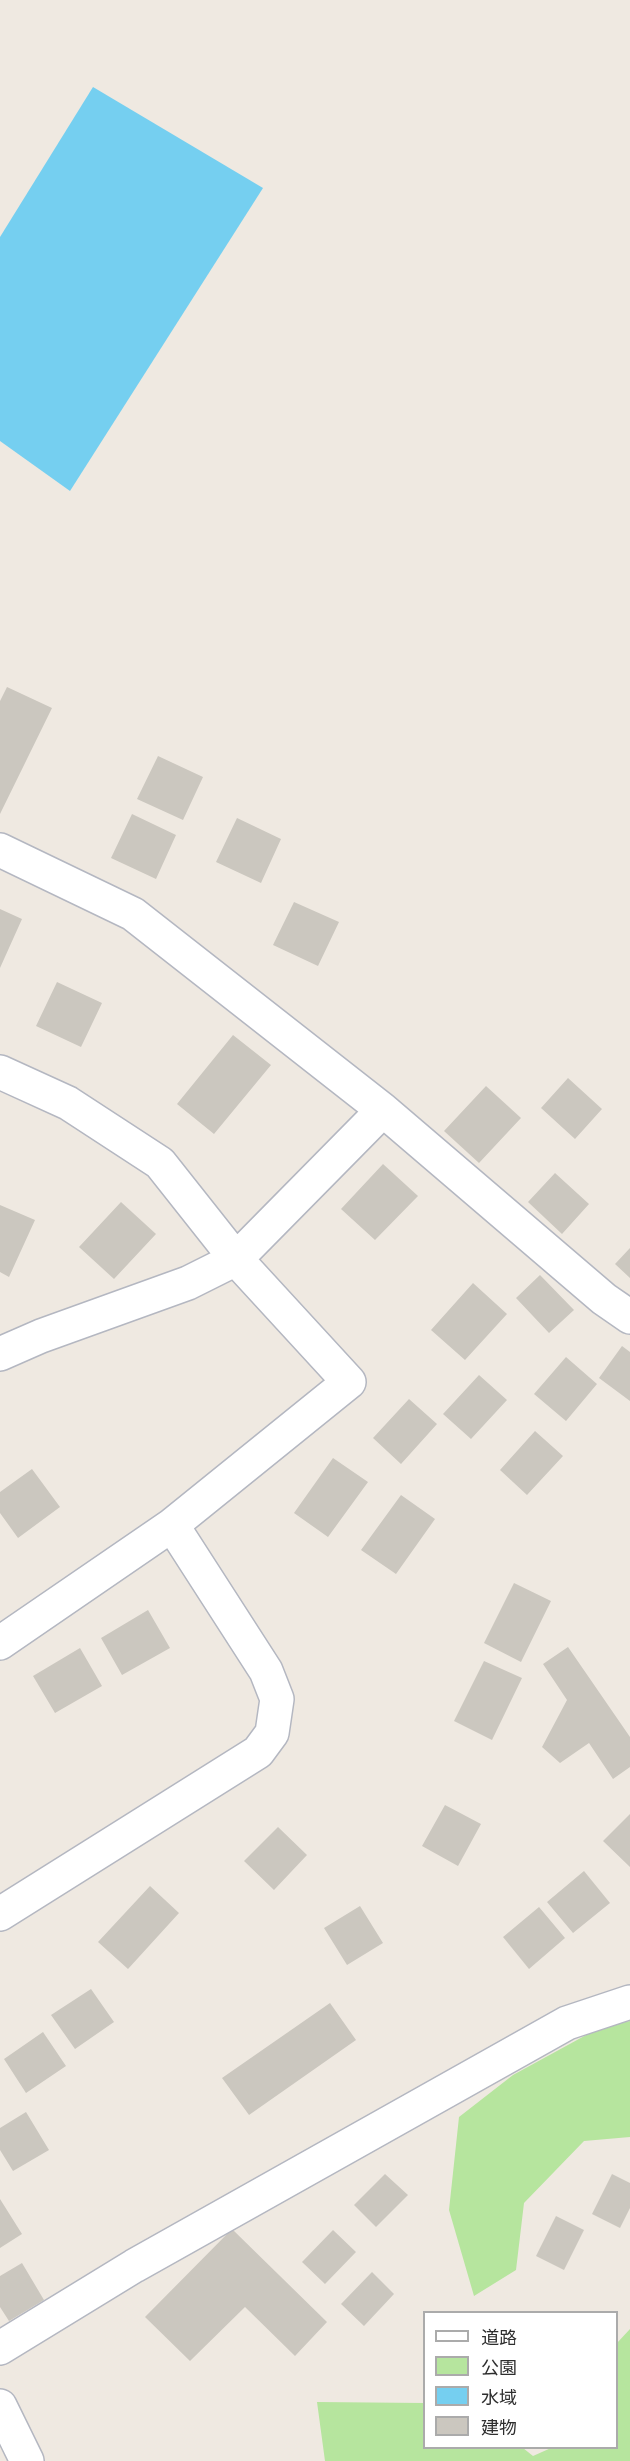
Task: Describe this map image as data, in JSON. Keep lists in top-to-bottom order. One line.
{"legend":["道路","公園","水域","建物"]}
